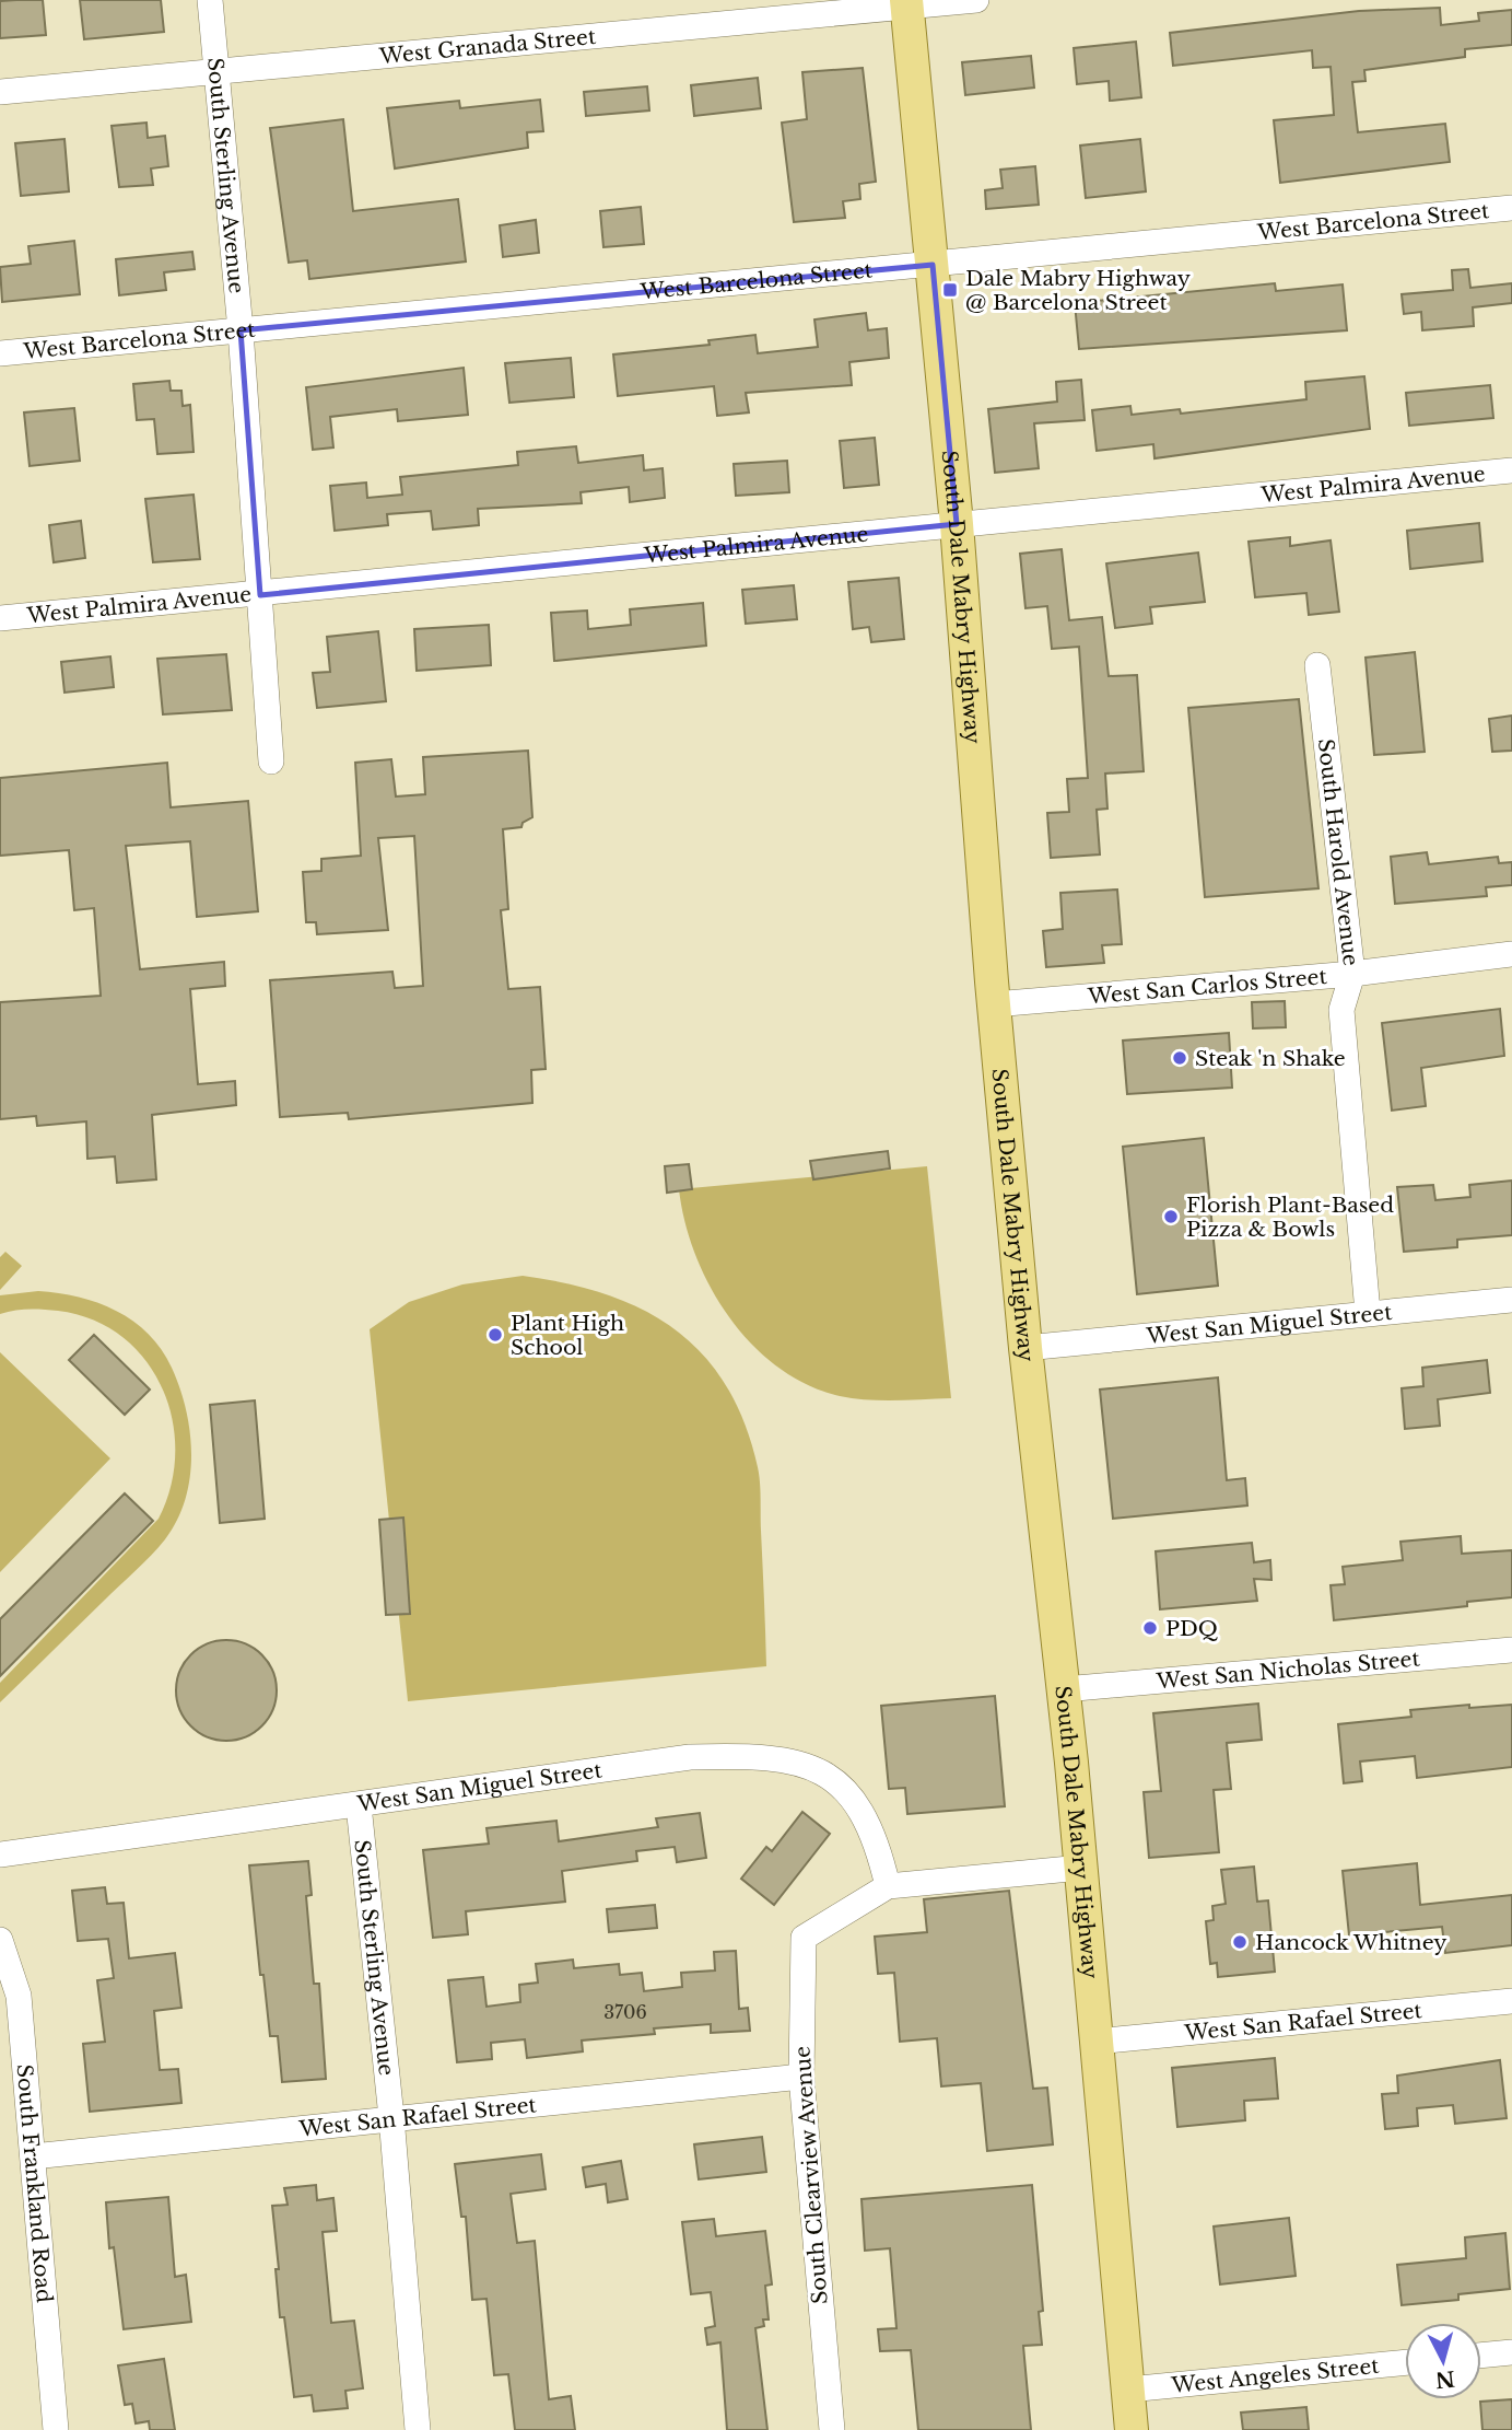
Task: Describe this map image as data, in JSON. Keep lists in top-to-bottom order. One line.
{"streets":{"main road":["South Dale Mabry Highway"],"street":["West Granada Street","South Sterling Avenue","West Barcelona Street","West Palmira Avenue","South Harold Avenue","West San Carlos Street","West San Miguel Street","West San Nicholas Street","West San Rafael Street","South Clearview Avenue","South Frankland Road","West Angeles Street"]},"crossings":[["West Granada Street","South Sterling Avenue"],["West Granada Street","South Dale Mabry Highway"],["South Sterling Avenue","West Barcelona Street"],["South Sterling Avenue","West Palmira Avenue"],["South Sterling Avenue","West San Miguel Street"],["South Sterling Avenue","West San Rafael Street"],["West Barcelona Street","South Dale Mabry Highway"],["West Palmira Avenue","South Dale Mabry Highway"],["South Dale Mabry Highway","West San Carlos Street"],["South Dale Mabry Highway","West San Miguel Street"],["South Dale Mabry Highway","West San Nicholas Street"],["South Dale Mabry Highway","West San Rafael Street"],["South Dale Mabry Highway","South Clearview Avenue"],["South Dale Mabry Highway","West Angeles Street"],["South Harold Avenue","West San Carlos Street"],["South Harold Avenue","West San Miguel Street"],["West San Miguel Street","South Clearview Avenue"],["West San Rafael Street","South Clearview Avenue"],["West San Rafael Street","South Frankland Road"]],"places":{"transit":["Dale Mabry Highway @ Barcelona Street"],"other":["Steak 'n Shake","Florish Plant-Based Pizza & Bowls","Plant High School","PDQ","Hancock Whitney"]},"house_numbers":["3706"],"north":"bottom"}
